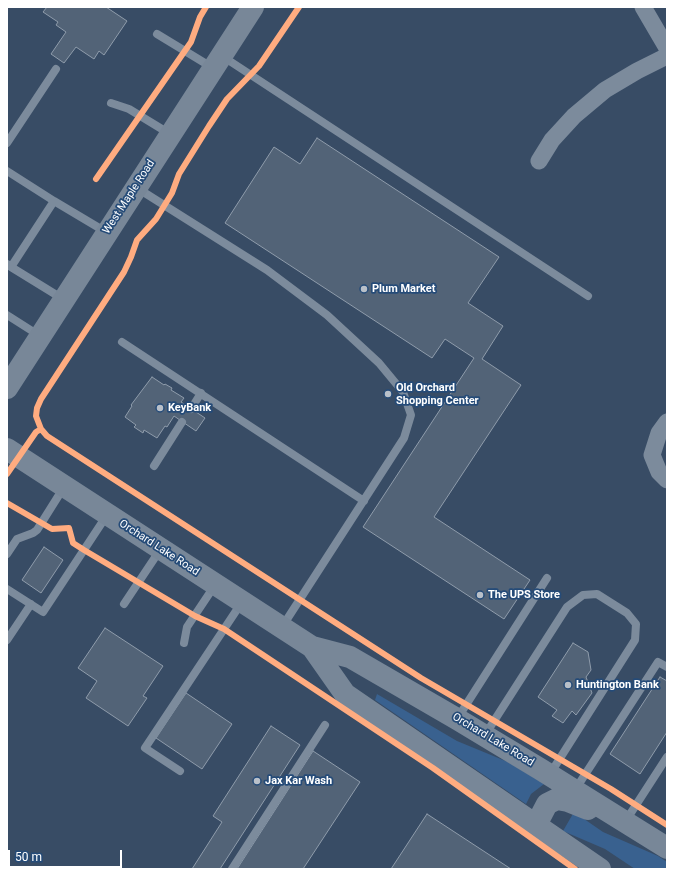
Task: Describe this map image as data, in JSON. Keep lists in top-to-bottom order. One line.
{"streets":{"main road":["West Maple Road","Orchard Lake Road"]},"places":["Plum Market","Old Orchard Shopping Center","KeyBank","The UPS Store","Huntington Bank","Jax Kar Wash"],"scale_bar":"50 m"}
